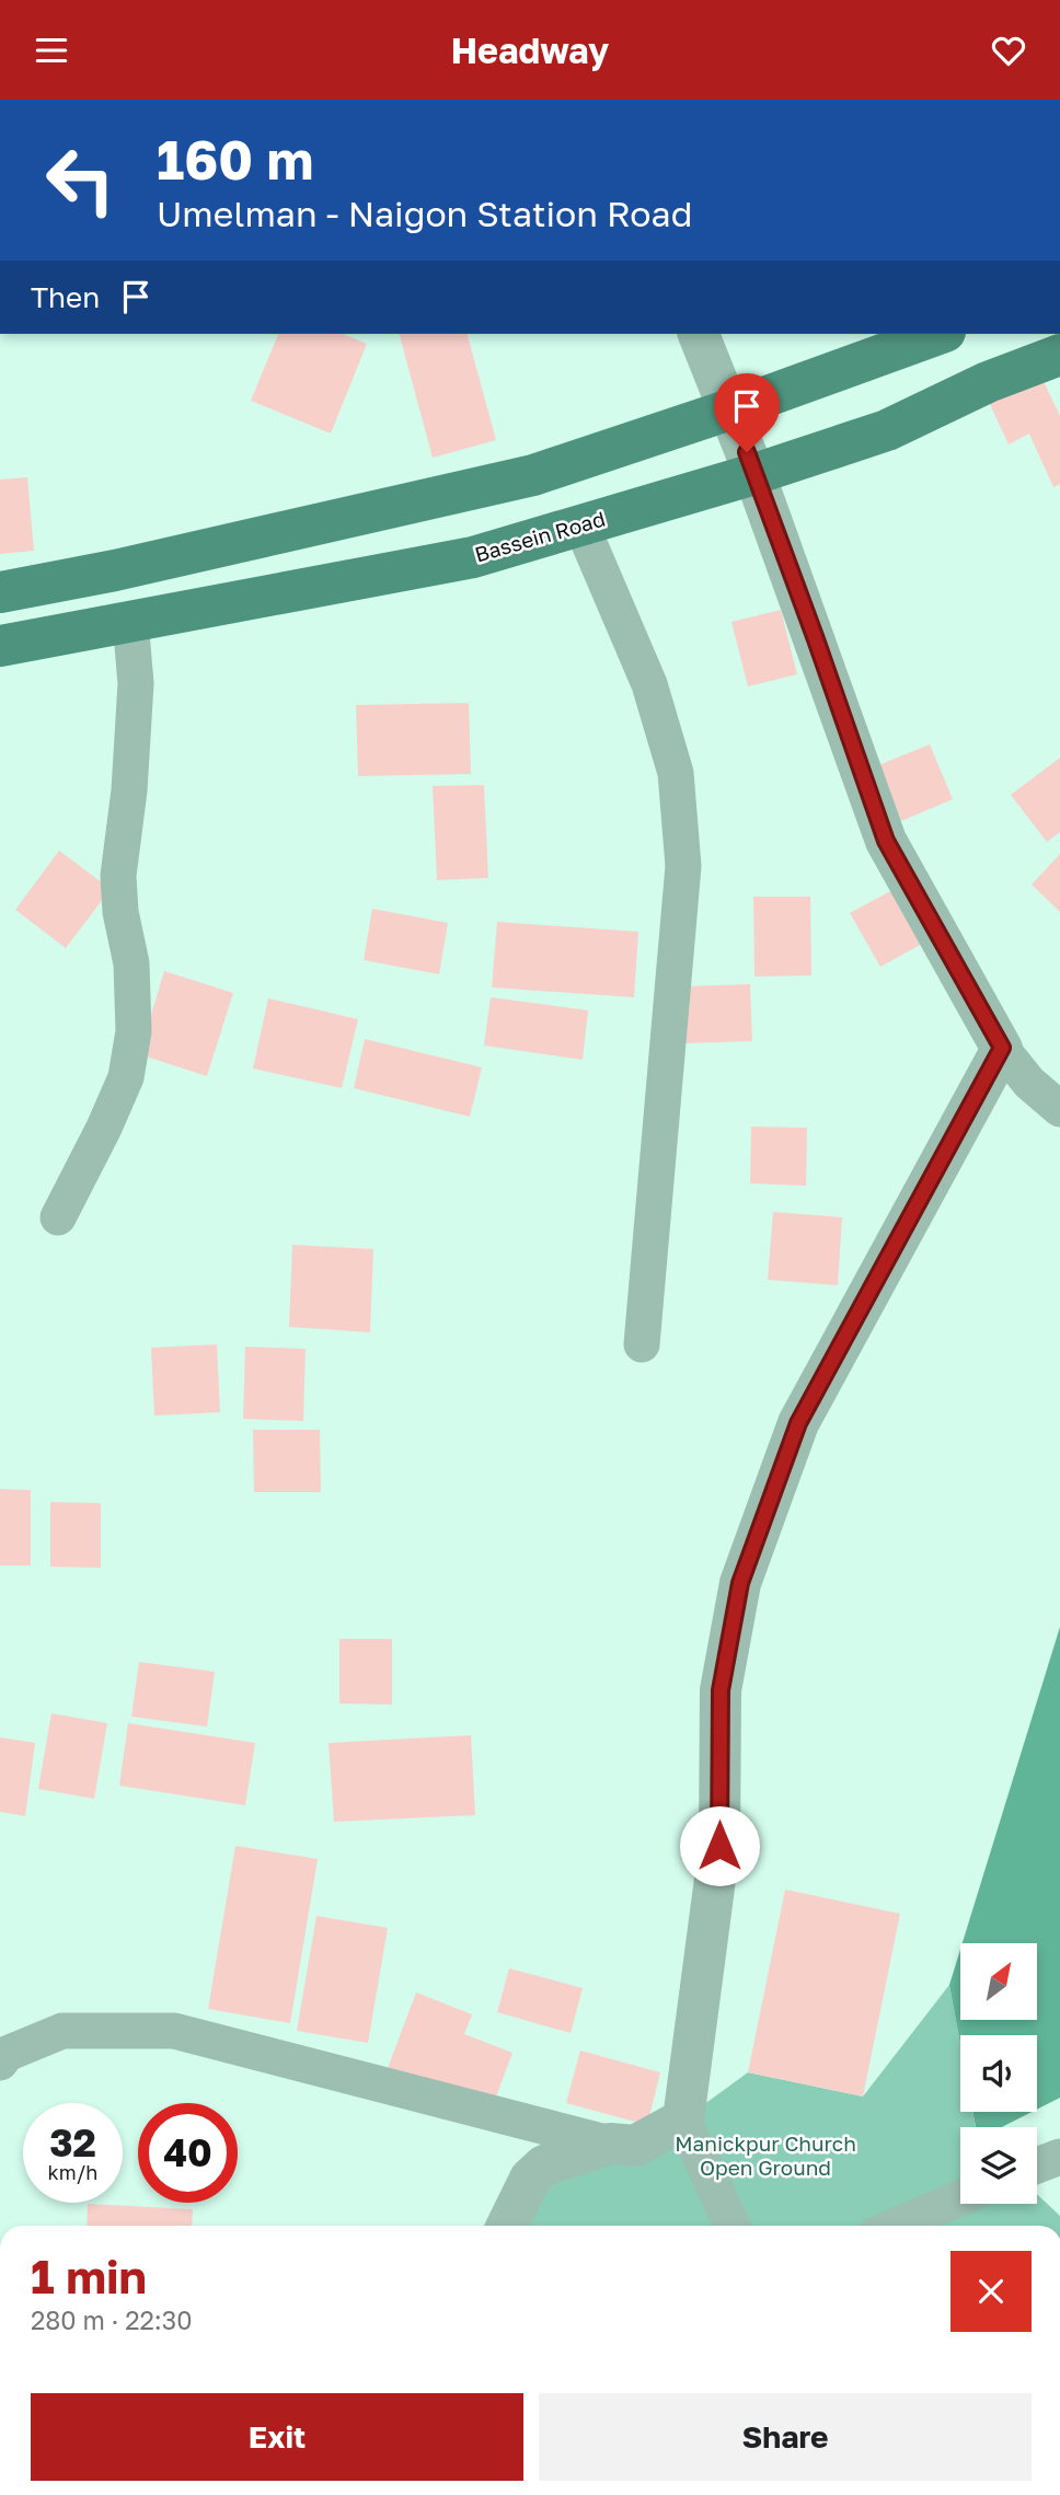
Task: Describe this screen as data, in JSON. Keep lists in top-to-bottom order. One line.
{"streets":{"main road":["Bassein Road"]},"parks":["Manickpur Church Open Ground"],"north":"top right","page":{"header":"Headway","turn":["160 m","Umelman - Naigon Station Road"],"then":"Then","speed":"32 km/h","limit":"40","heading":["1 min","280 m · 22:30"],"buttons":["Exit","Share"]}}
